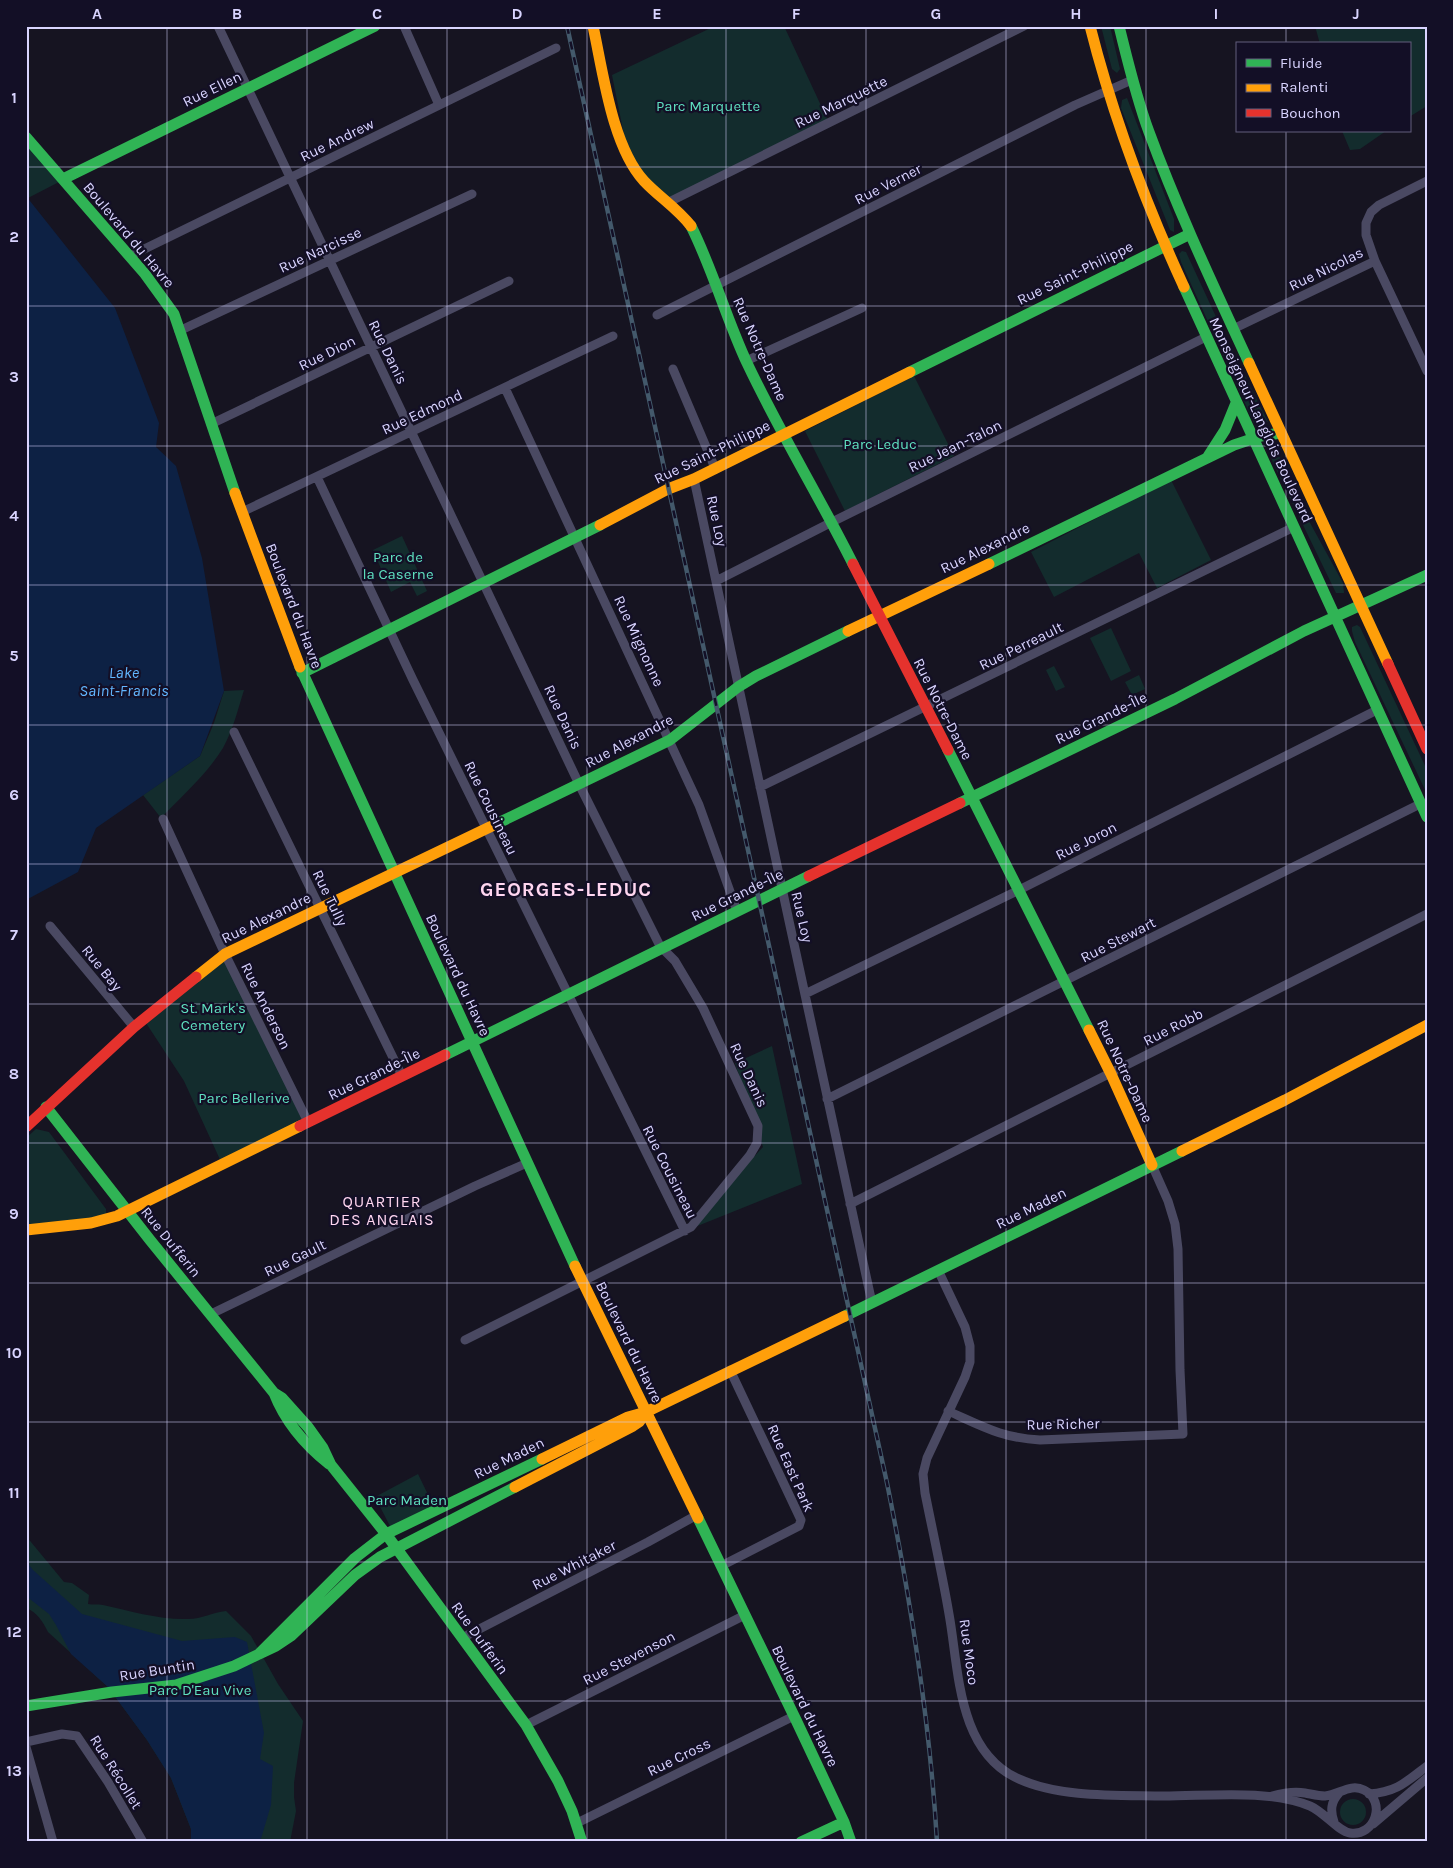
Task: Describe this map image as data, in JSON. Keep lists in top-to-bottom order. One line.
{"streets":{"main road":["Rue Ellen","Boulevard du Havre","Rue Saint-Philippe","Rue Notre-Dame","Monseigneur-Langlois Boulevard","Rue Alexandre","Rue Grande-Île","Rue Maden","Rue Dufferin","Rue Buntin"],"street":["Rue Marquette","Rue Andrew","Rue Verner","Rue Narcisse","Rue Nicolas","Rue Danis","Rue Dion","Rue Edmond","Rue Jean-Talon","Rue Loy","Rue Mignonne","Rue Perreault","Rue Cousineau","Rue Joron","Rue Tully","Rue Stewart","Rue Bay","Rue Anderson","Rue Robb","Rue Gault","Rue Richer","Rue East Park","Rue Whitaker","Rue Moco","Rue Stevenson","Rue Cross","Rue Récollet"]},"crossings":[["Rue Ellen","Boulevard du Havre"],["Rue Ellen","Rue Danis"],["Rue Marquette","Rue Notre-Dame"],["Rue Andrew","Boulevard du Havre"],["Rue Andrew","Rue Danis"],["Rue Verner","Rue Notre-Dame"],["Rue Verner","Monseigneur-Langlois Boulevard"],["Boulevard du Havre","Rue Narcisse"],["Boulevard du Havre","Rue Saint-Philippe"],["Boulevard du Havre","Rue Danis"],["Boulevard du Havre","Rue Dion"],["Boulevard du Havre","Rue Edmond"],["Boulevard du Havre","Rue Alexandre"],["Boulevard du Havre","Rue Grande-Île"],["Boulevard du Havre","Rue Maden"],["Boulevard du Havre","Rue Gault"],["Boulevard du Havre","Rue East Park"],["Boulevard du Havre","Rue Whitaker"],["Boulevard du Havre","Rue Stevenson"],["Boulevard du Havre","Rue Cross"],["Rue Narcisse","Rue Danis"],["Rue Nicolas","Monseigneur-Langlois Boulevard"],["Rue Saint-Philippe","Rue Notre-Dame"],["Rue Saint-Philippe","Rue Danis"],["Rue Saint-Philippe","Monseigneur-Langlois Boulevard"],["Rue Saint-Philippe","Rue Loy"],["Rue Saint-Philippe","Rue Mignonne"],["Rue Saint-Philippe","Rue Cousineau"],["Rue Notre-Dame","Rue Jean-Talon"],["Rue Notre-Dame","Rue Alexandre"],["Rue Notre-Dame","Rue Perreault"],["Rue Notre-Dame","Rue Grande-Île"],["Rue Notre-Dame","Rue Joron"],["Rue Notre-Dame","Rue Stewart"],["Rue Notre-Dame","Rue Robb"],["Rue Notre-Dame","Rue Maden"],["Rue Notre-Dame","Rue Richer"],["Rue Danis","Rue Dion"],["Rue Danis","Rue Edmond"],["Rue Danis","Rue Alexandre"],["Rue Danis","Rue Grande-Île"],["Rue Danis","Rue Cousineau"],["Rue Edmond","Rue Mignonne"],["Rue Edmond","Rue Cousineau"],["Monseigneur-Langlois Boulevard","Rue Jean-Talon"],["Monseigneur-Langlois Boulevard","Rue Alexandre"],["Monseigneur-Langlois Boulevard","Rue Perreault"],["Monseigneur-Langlois Boulevard","Rue Grande-Île"],["Monseigneur-Langlois Boulevard","Rue Joron"],["Monseigneur-Langlois Boulevard","Rue Stewart"],["Rue Jean-Talon","Rue Loy"],["Rue Loy","Rue Alexandre"],["Rue Loy","Rue Perreault"],["Rue Loy","Rue Grande-Île"],["Rue Loy","Rue Joron"],["Rue Loy","Rue Stewart"],["Rue Loy","Rue Robb"],["Rue Loy","Rue Maden"],["Rue Alexandre","Rue Mignonne"],["Rue Alexandre","Rue Cousineau"],["Rue Alexandre","Rue Tully"],["Rue Alexandre","Rue Bay"],["Rue Alexandre","Rue Anderson"],["Rue Alexandre","Rue Dufferin"],["Rue Mignonne","Rue Grande-Île"],["Rue Grande-Île","Rue Cousineau"],["Rue Grande-Île","Rue Tully"],["Rue Grande-Île","Rue Anderson"],["Rue Grande-Île","Rue Dufferin"],["Rue Maden","Rue Dufferin"],["Rue Maden","Rue East Park"],["Rue Maden","Rue Moco"],["Rue Maden","Rue Buntin"],["Rue Dufferin","Rue Gault"],["Rue Dufferin","Rue Whitaker"],["Rue Dufferin","Rue Stevenson"],["Rue Dufferin","Rue Buntin"],["Rue Dufferin","Rue Cross"],["Rue Richer","Rue Moco"]],"districts":["GEORGES-LEDUC","QUARTIER DES ANGLAIS"],"water":["Lake Saint-Francis"],"parks":["Parc Marquette","Parc Leduc","Parc de la Caserne","St. Mark's Cemetery","Parc Bellerive","Parc Maden","Parc D'Eau Vive"],"legend":["Fluide","Ralenti","Bouchon"],"grid":{"columns":["A","B","C","D","E","F","G","H","I","J"],"rows":["1","2","3","4","5","6","7","8","9","10","11","12","13"]}}
